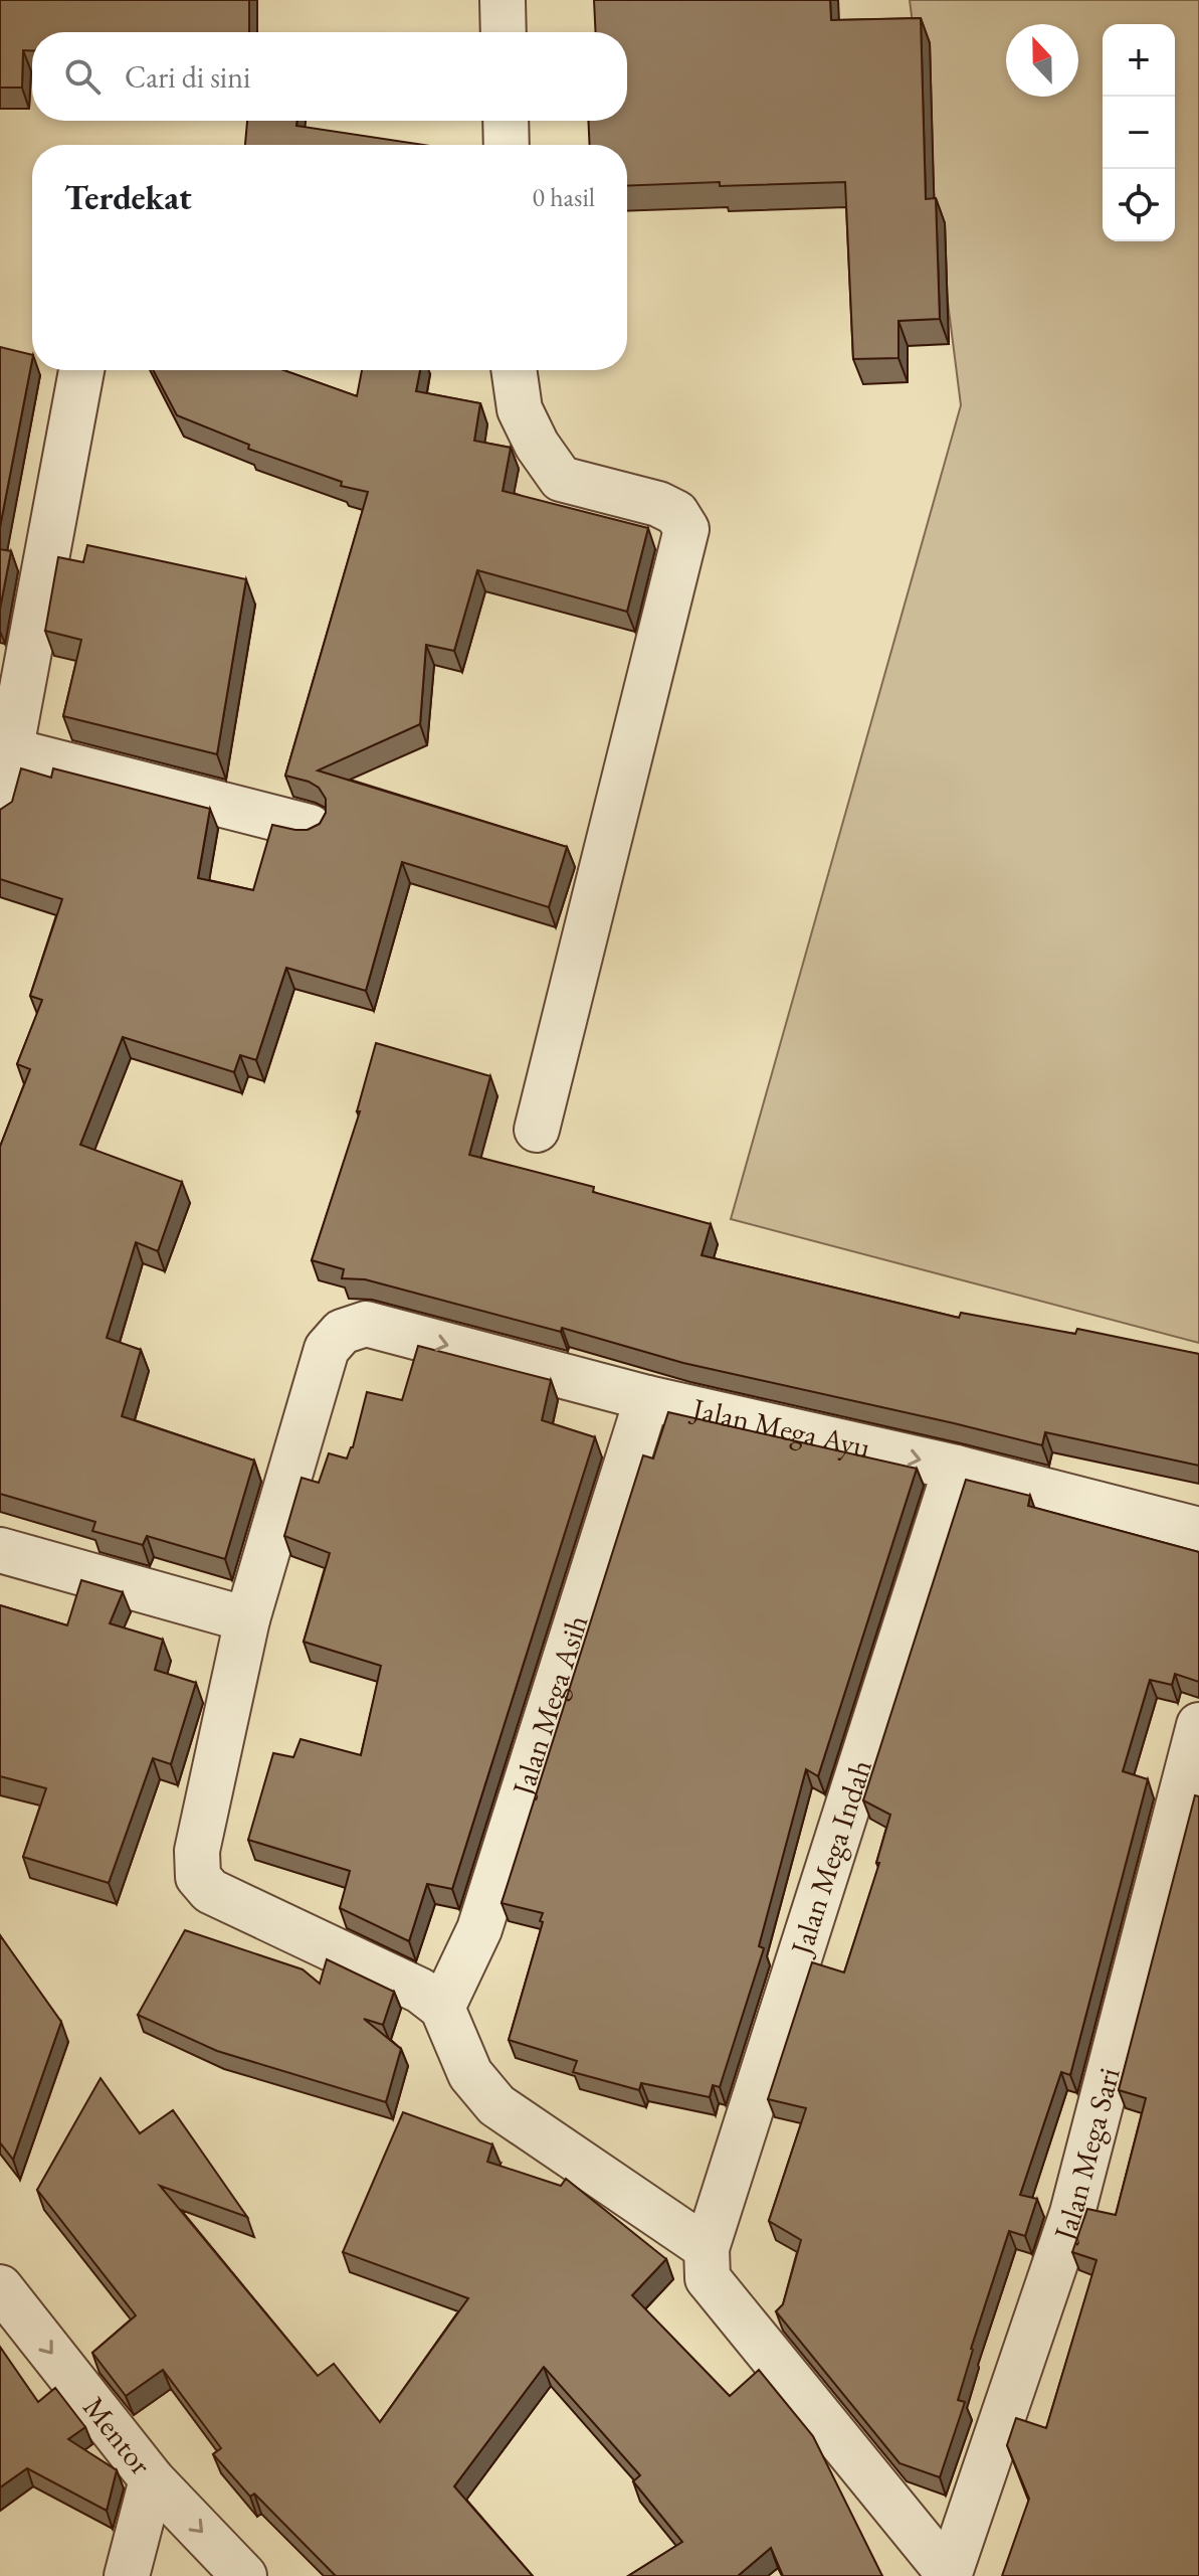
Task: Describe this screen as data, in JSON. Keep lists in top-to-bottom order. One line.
{"streets":{"street":["Jalan Mega Ayu","Jalan Mega Asih","Jalan Mega Indah","Jalan Mega Sari","Mentor"]},"crossings":[["Jalan Mega Ayu","Jalan Mega Asih"],["Jalan Mega Ayu","Jalan Mega Indah"]],"one_way":["Mentor"],"north":"top","page":{"map_buttons":["+","−"],"search":"Cari di sini","heading":["Terdekat","0 hasil"]}}
